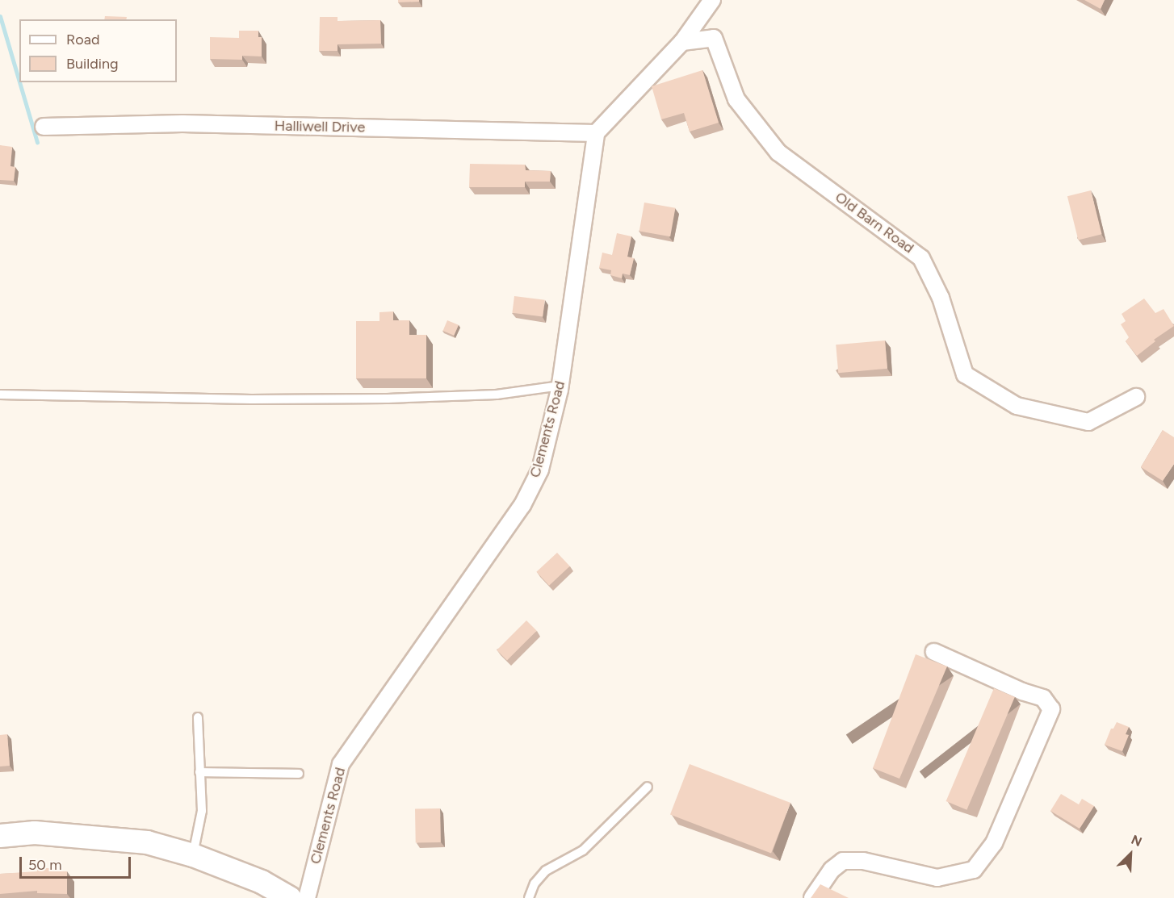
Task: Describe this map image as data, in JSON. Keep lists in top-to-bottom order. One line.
{"streets":{"street":["Halliwell Drive","Old Barn Road","Clements Road"]},"crossings":[["Halliwell Drive","Clements Road"]],"legend":["Road","Building"],"scale_bar":"50 m","north":"top right"}
